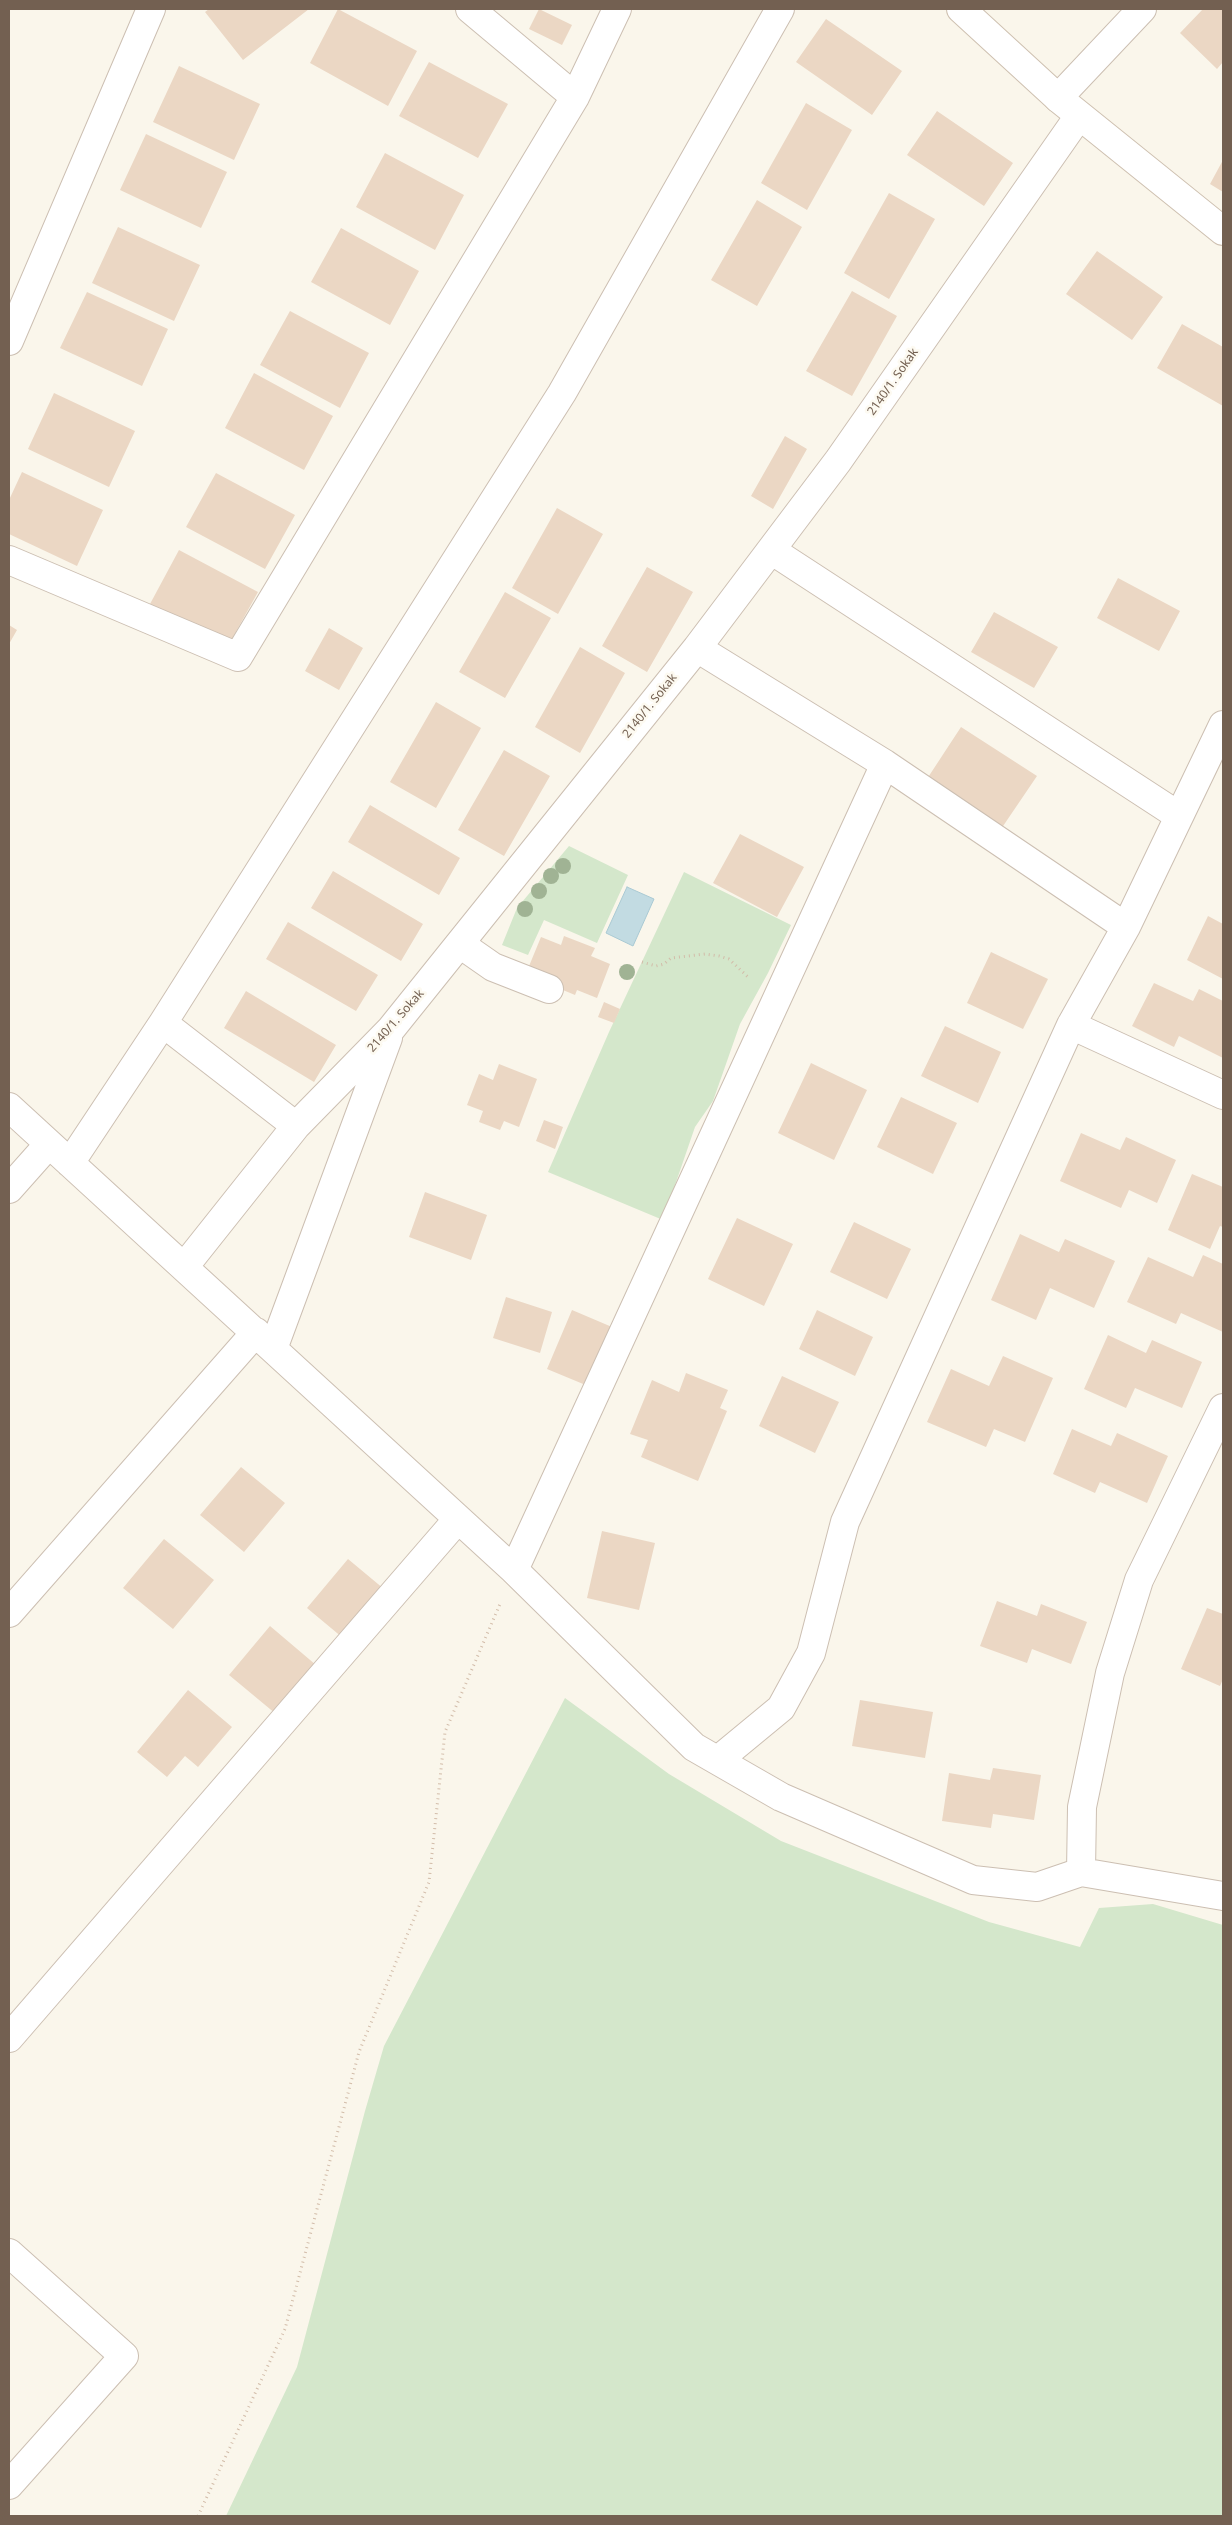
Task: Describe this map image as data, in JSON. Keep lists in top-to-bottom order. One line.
{"streets":{"street":["2140/1. Sokak"]}}
